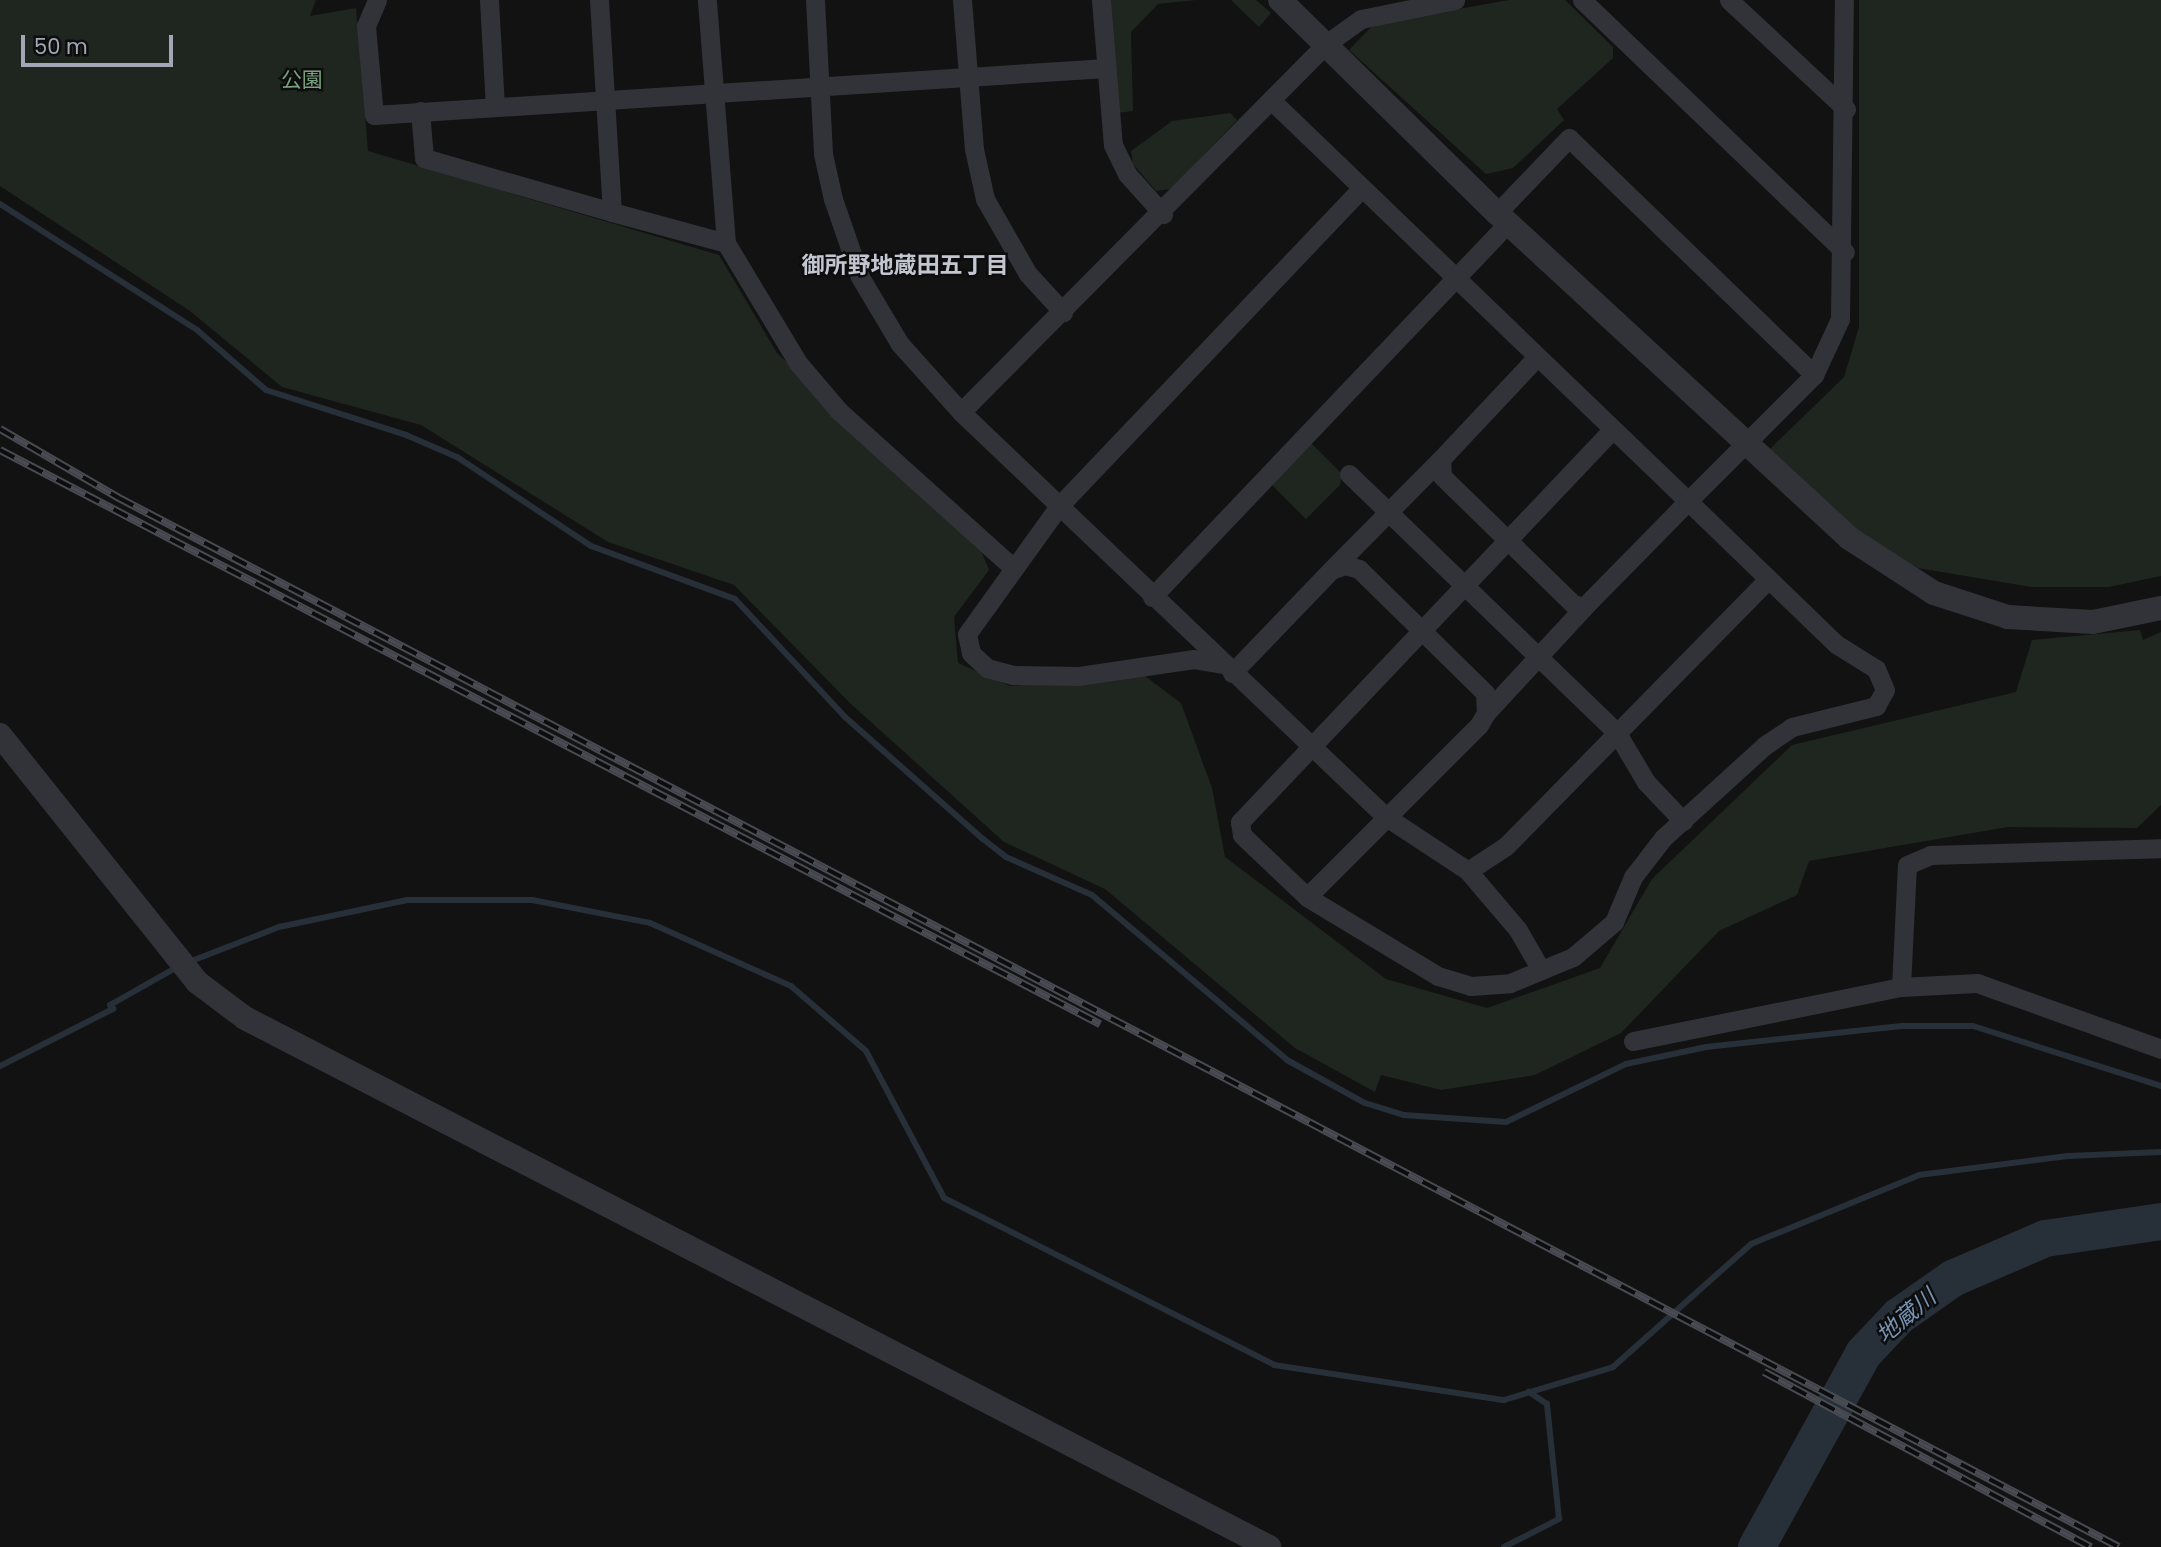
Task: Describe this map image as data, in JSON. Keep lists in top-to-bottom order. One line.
{"districts":["御所野地蔵田五丁目"],"water":["地蔵川"],"parks":["公園"],"scale_bar":"50 m"}
